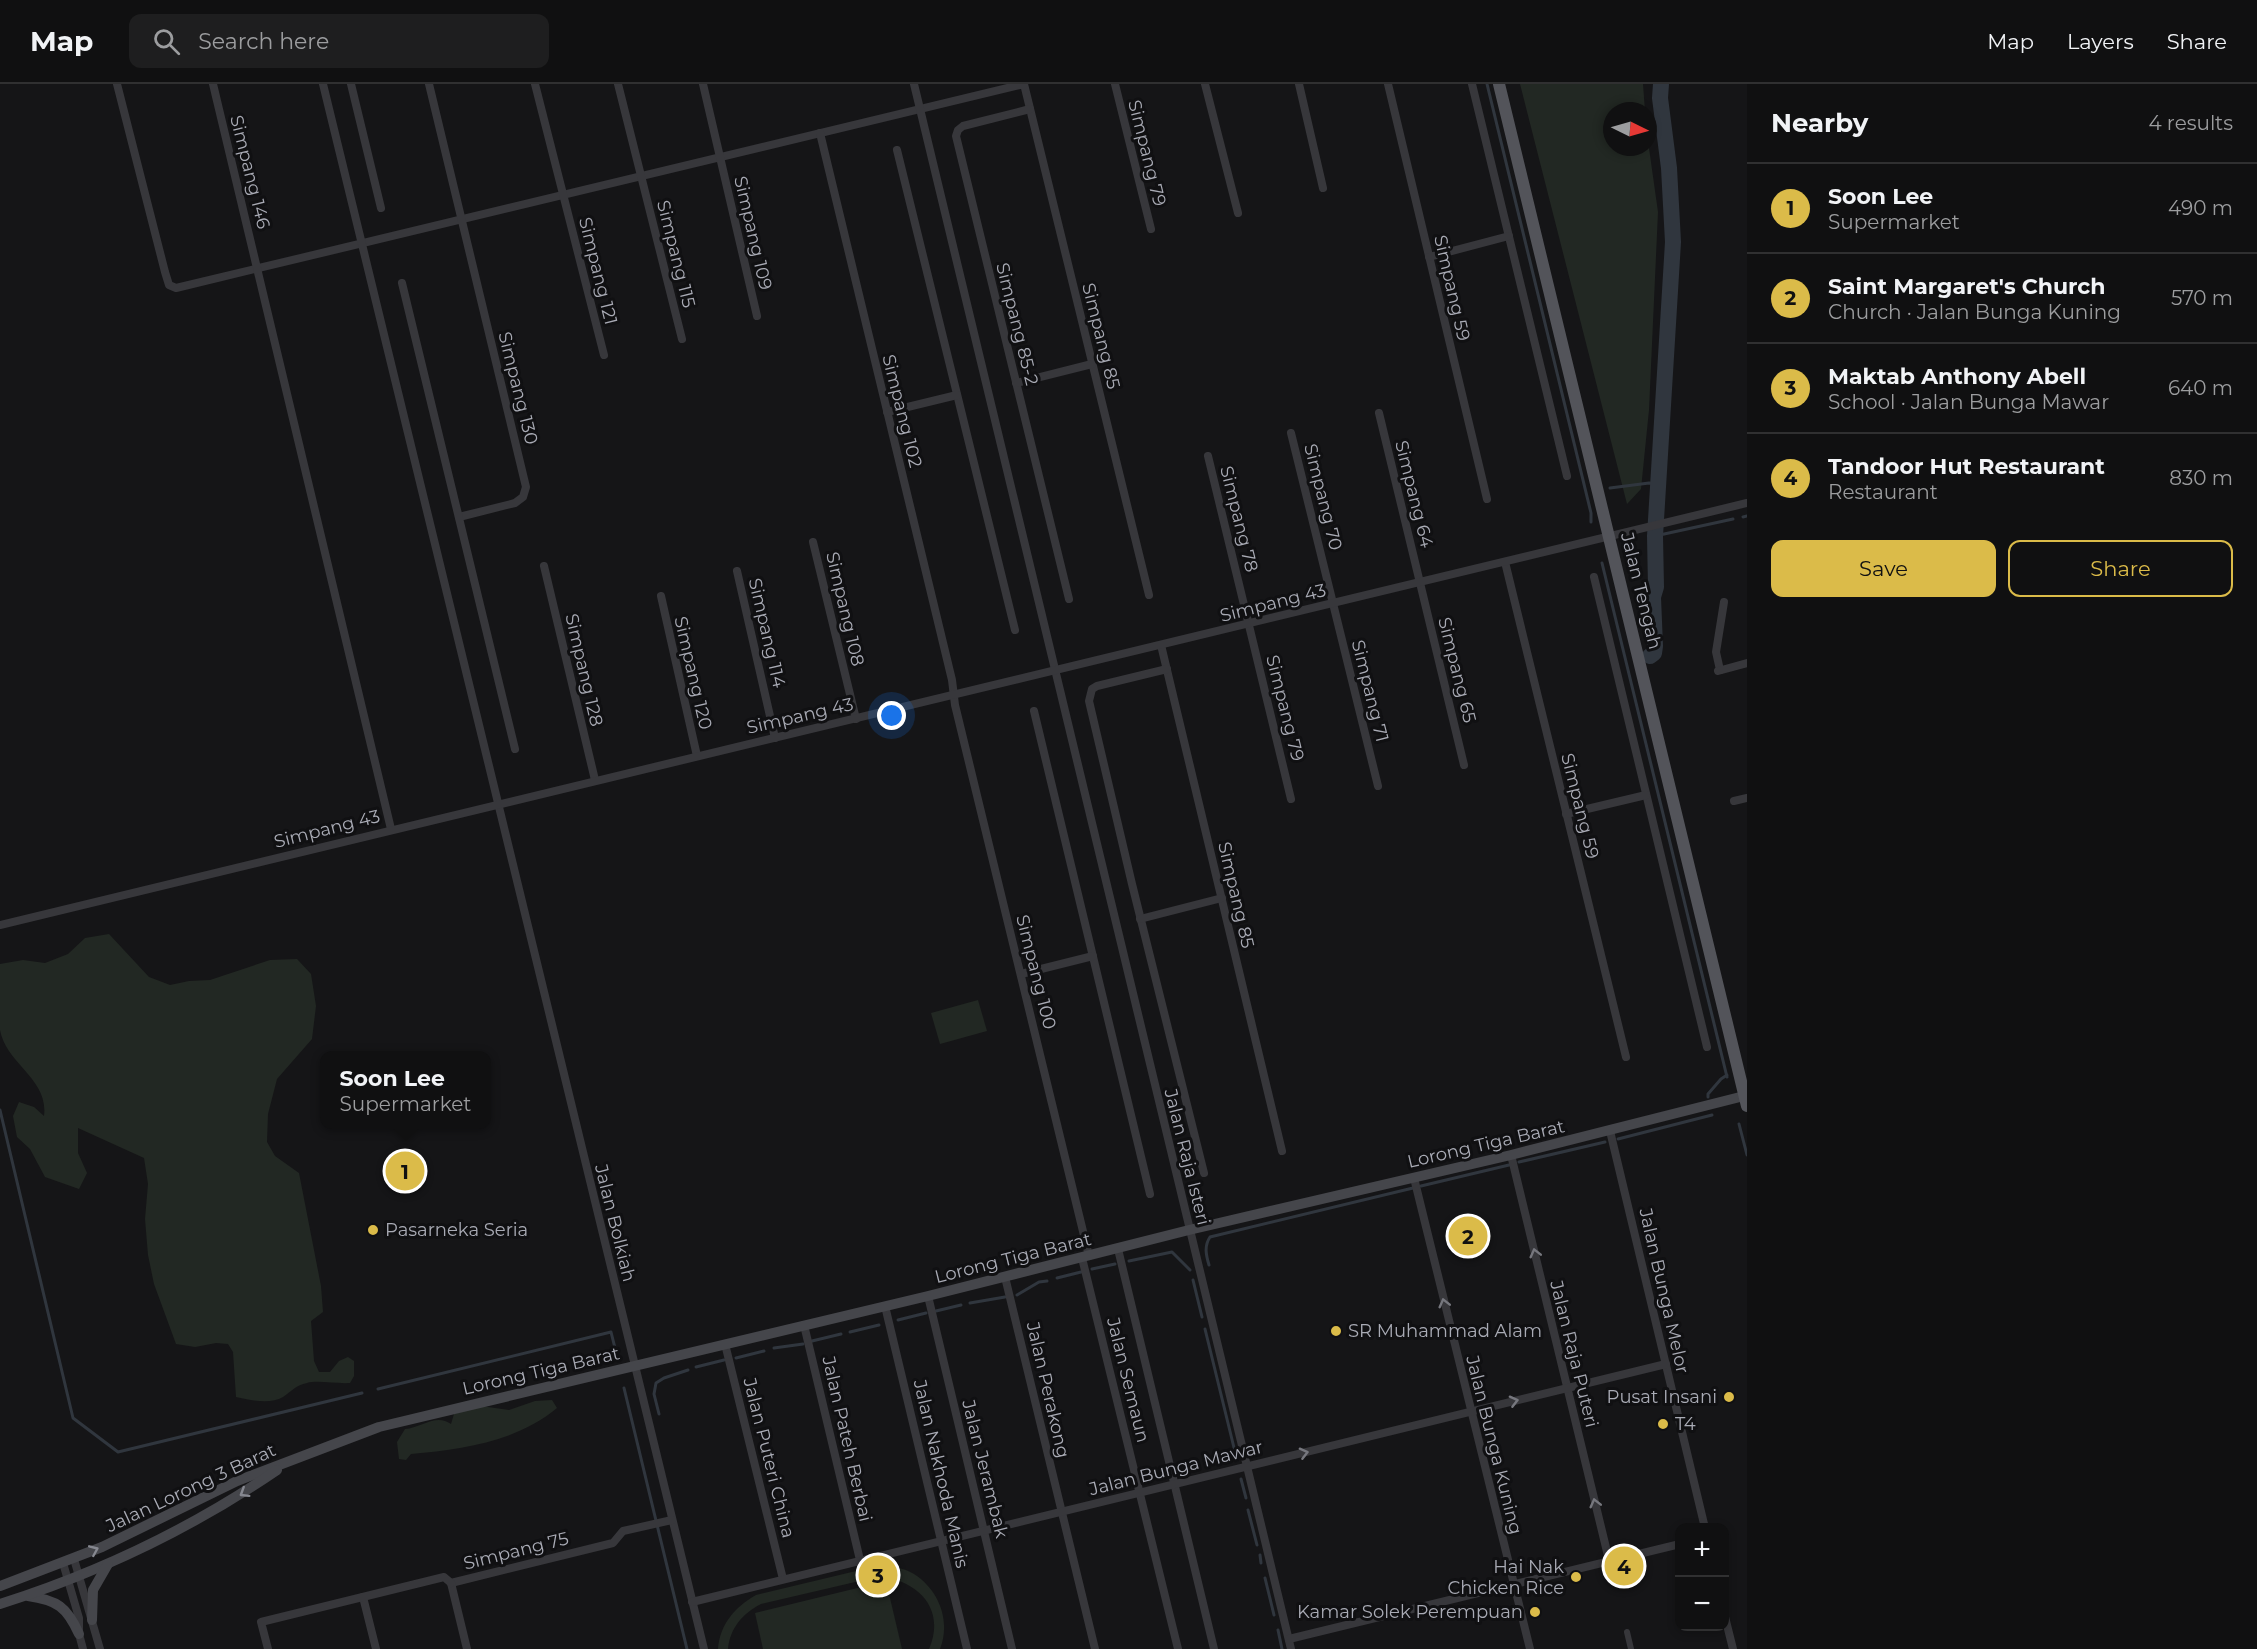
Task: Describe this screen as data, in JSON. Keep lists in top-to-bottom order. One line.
{"streets":{"main road":["Jalan Tengah","Lorong Tiga Barat","Jalan Lorong 3 Barat"],"street":["Simpang 79","Simpang 146","Simpang 109","Simpang 115","Simpang 121","Simpang 59","Simpang 85-2","Simpang 85","Simpang 130","Simpang 102","Simpang 64","Simpang 70","Simpang 78","Simpang 43","Simpang 108","Simpang 114","Simpang 128","Simpang 65","Simpang 120","Simpang 71","Simpang 100","Jalan Raja Isteri","Jalan Bolkiah","Jalan Bunga Melor","Jalan Raja Puteri","Jalan Semaun","Jalan Perakong","Jalan Pateh Berbai","Jalan Bunga Kuning","Jalan Puteri China","Jalan Bunga Mawar","Jalan Jerambak","Jalan Nakhoda Manis","Simpang 75"]},"crossings":[["Simpang 79","Simpang 78"],["Simpang 79","Simpang 43"],["Simpang 146","Simpang 43"],["Simpang 59","Simpang 43"],["Simpang 85-2","Simpang 85"],["Simpang 85","Simpang 43"],["Simpang 102","Simpang 43"],["Simpang 102","Simpang 100"],["Simpang 64","Simpang 43"],["Simpang 64","Simpang 65"],["Simpang 70","Simpang 43"],["Simpang 70","Simpang 71"],["Simpang 78","Simpang 43"],["Jalan Tengah","Simpang 43"],["Jalan Tengah","Lorong Tiga Barat"],["Simpang 43","Simpang 108"],["Simpang 43","Simpang 114"],["Simpang 43","Simpang 128"],["Simpang 43","Simpang 65"],["Simpang 43","Simpang 120"],["Simpang 43","Simpang 71"],["Simpang 43","Simpang 100"],["Simpang 43","Jalan Raja Isteri"],["Simpang 43","Jalan Bolkiah"],["Simpang 100","Lorong Tiga Barat"],["Simpang 100","Jalan Semaun"],["Lorong Tiga Barat","Jalan Raja Isteri"],["Lorong Tiga Barat","Jalan Bolkiah"],["Lorong Tiga Barat","Jalan Bunga Melor"],["Lorong Tiga Barat","Jalan Raja Puteri"],["Lorong Tiga Barat","Jalan Semaun"],["Lorong Tiga Barat","Jalan Perakong"],["Lorong Tiga Barat","Jalan Pateh Berbai"],["Lorong Tiga Barat","Jalan Bunga Kuning"],["Lorong Tiga Barat","Jalan Puteri China"],["Lorong Tiga Barat","Jalan Jerambak"],["Lorong Tiga Barat","Jalan Nakhoda Manis"],["Lorong Tiga Barat","Jalan Lorong 3 Barat"],["Jalan Raja Isteri","Jalan Bunga Mawar"],["Jalan Bolkiah","Jalan Bunga Mawar"],["Jalan Bolkiah","Simpang 75"],["Jalan Bunga Melor","Jalan Bunga Mawar"],["Jalan Raja Puteri","Jalan Bunga Mawar"],["Jalan Semaun","Jalan Bunga Mawar"],["Jalan Perakong","Jalan Bunga Mawar"],["Jalan Pateh Berbai","Jalan Bunga Mawar"],["Jalan Bunga Kuning","Jalan Bunga Mawar"],["Jalan Puteri China","Jalan Bunga Mawar"],["Jalan Bunga Mawar","Jalan Jerambak"],["Jalan Bunga Mawar","Jalan Nakhoda Manis"]],"one_way":["Jalan Raja Puteri","Jalan Bunga Kuning"],"places":["Pasarneka Seria","SR Muhammad Alam","Pusat Insani","T4","Hai Nak Chicken Rice","Kamar Solek Perempuan"],"north":"right","page":{"header":"Map","search":"Search here","nav":["Map","Layers","Share"],"heading":["Nearby","4 results"],"list":[{"mark":"1","name":"Soon Lee","note":"Supermarket","value":"490 m"},{"mark":"2","name":"Saint Margaret's Church","note":"Church · Jalan Bunga Kuning","value":"570 m"},{"mark":"3","name":"Maktab Anthony Abell","note":"School · Jalan Bunga Mawar","value":"640 m"},{"mark":"4","name":"Tandoor Hut Restaurant","note":"Restaurant","value":"830 m"}],"buttons":["Save","Share"],"popup":["Soon Lee","Supermarket"],"pins":["1","2","4","3"],"map_buttons":["+","−"]}}
